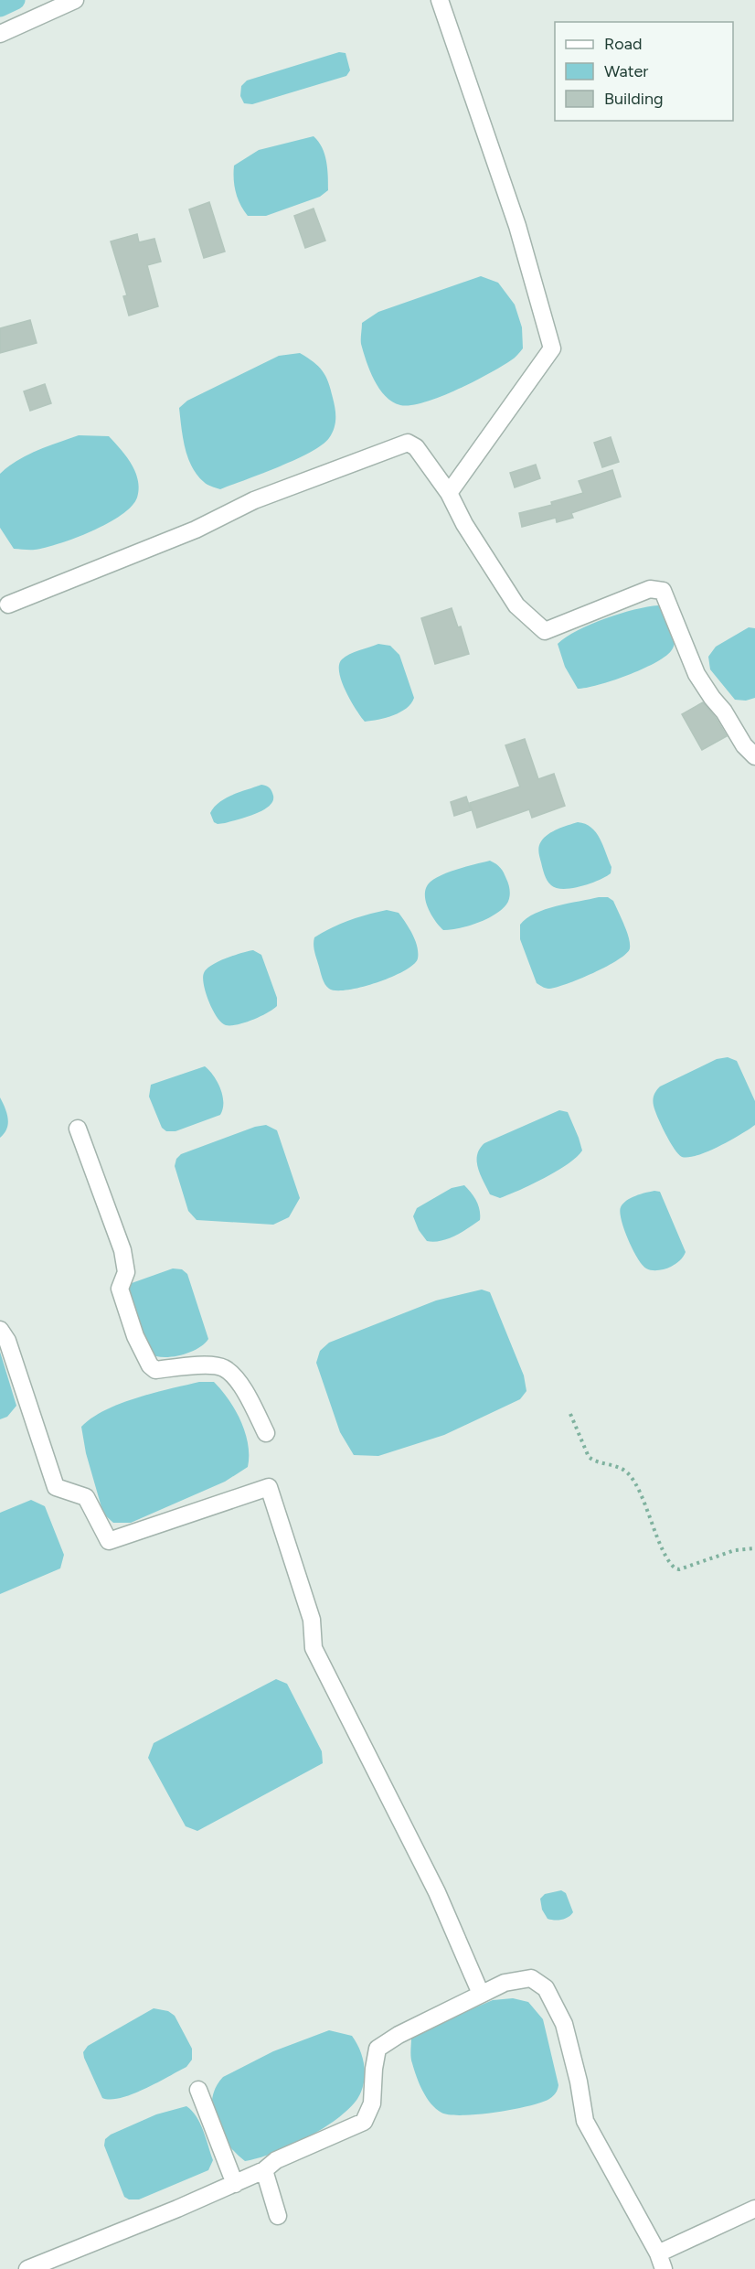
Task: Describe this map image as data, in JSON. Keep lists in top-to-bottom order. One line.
{"legend":["Road","Water","Building"]}
